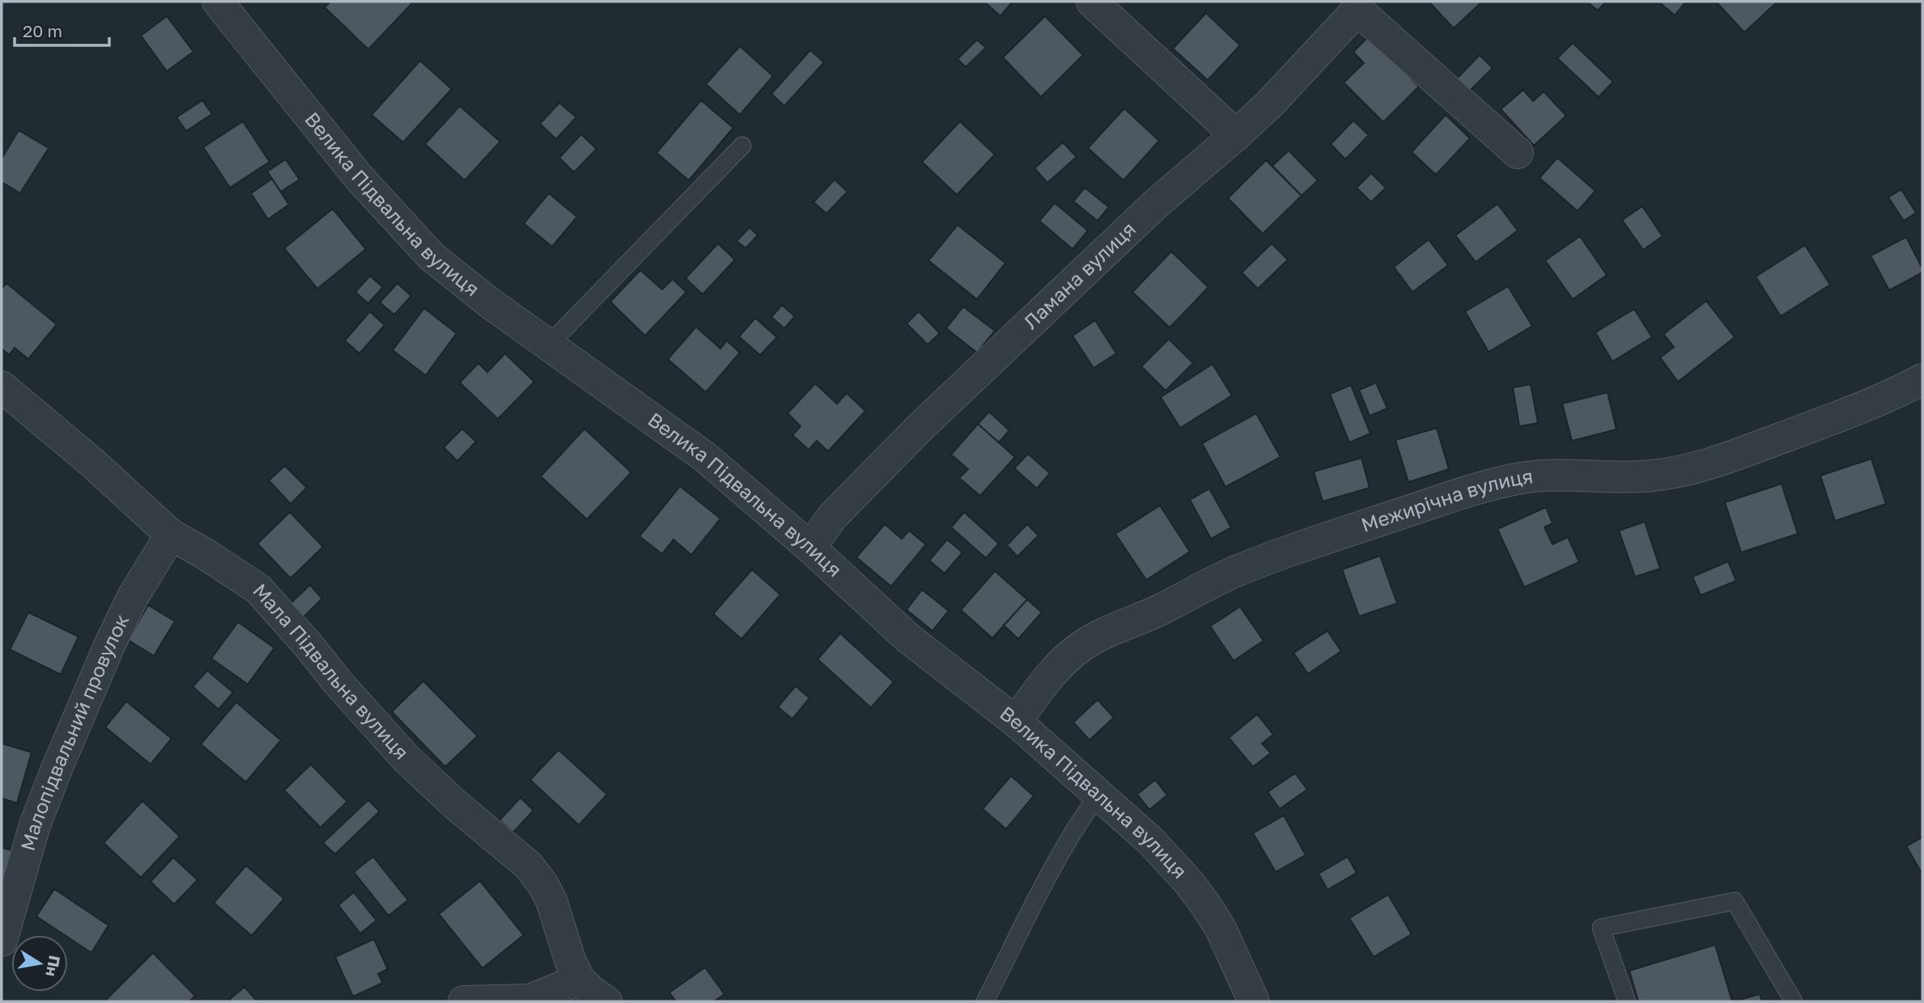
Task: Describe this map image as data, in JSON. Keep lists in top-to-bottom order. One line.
{"streets":{"street":["Велика Підвальна вулиця","Ламана вулиця","Межирічна вулиця","Мала Підвальна вулиця","Малопідвальний провулок"]},"crossings":[["Велика Підвальна вулиця","Ламана вулиця"],["Велика Підвальна вулиця","Межирічна вулиця"],["Мала Підвальна вулиця","Малопідвальний провулок"]],"scale_bar":"20 m","north":"right"}
